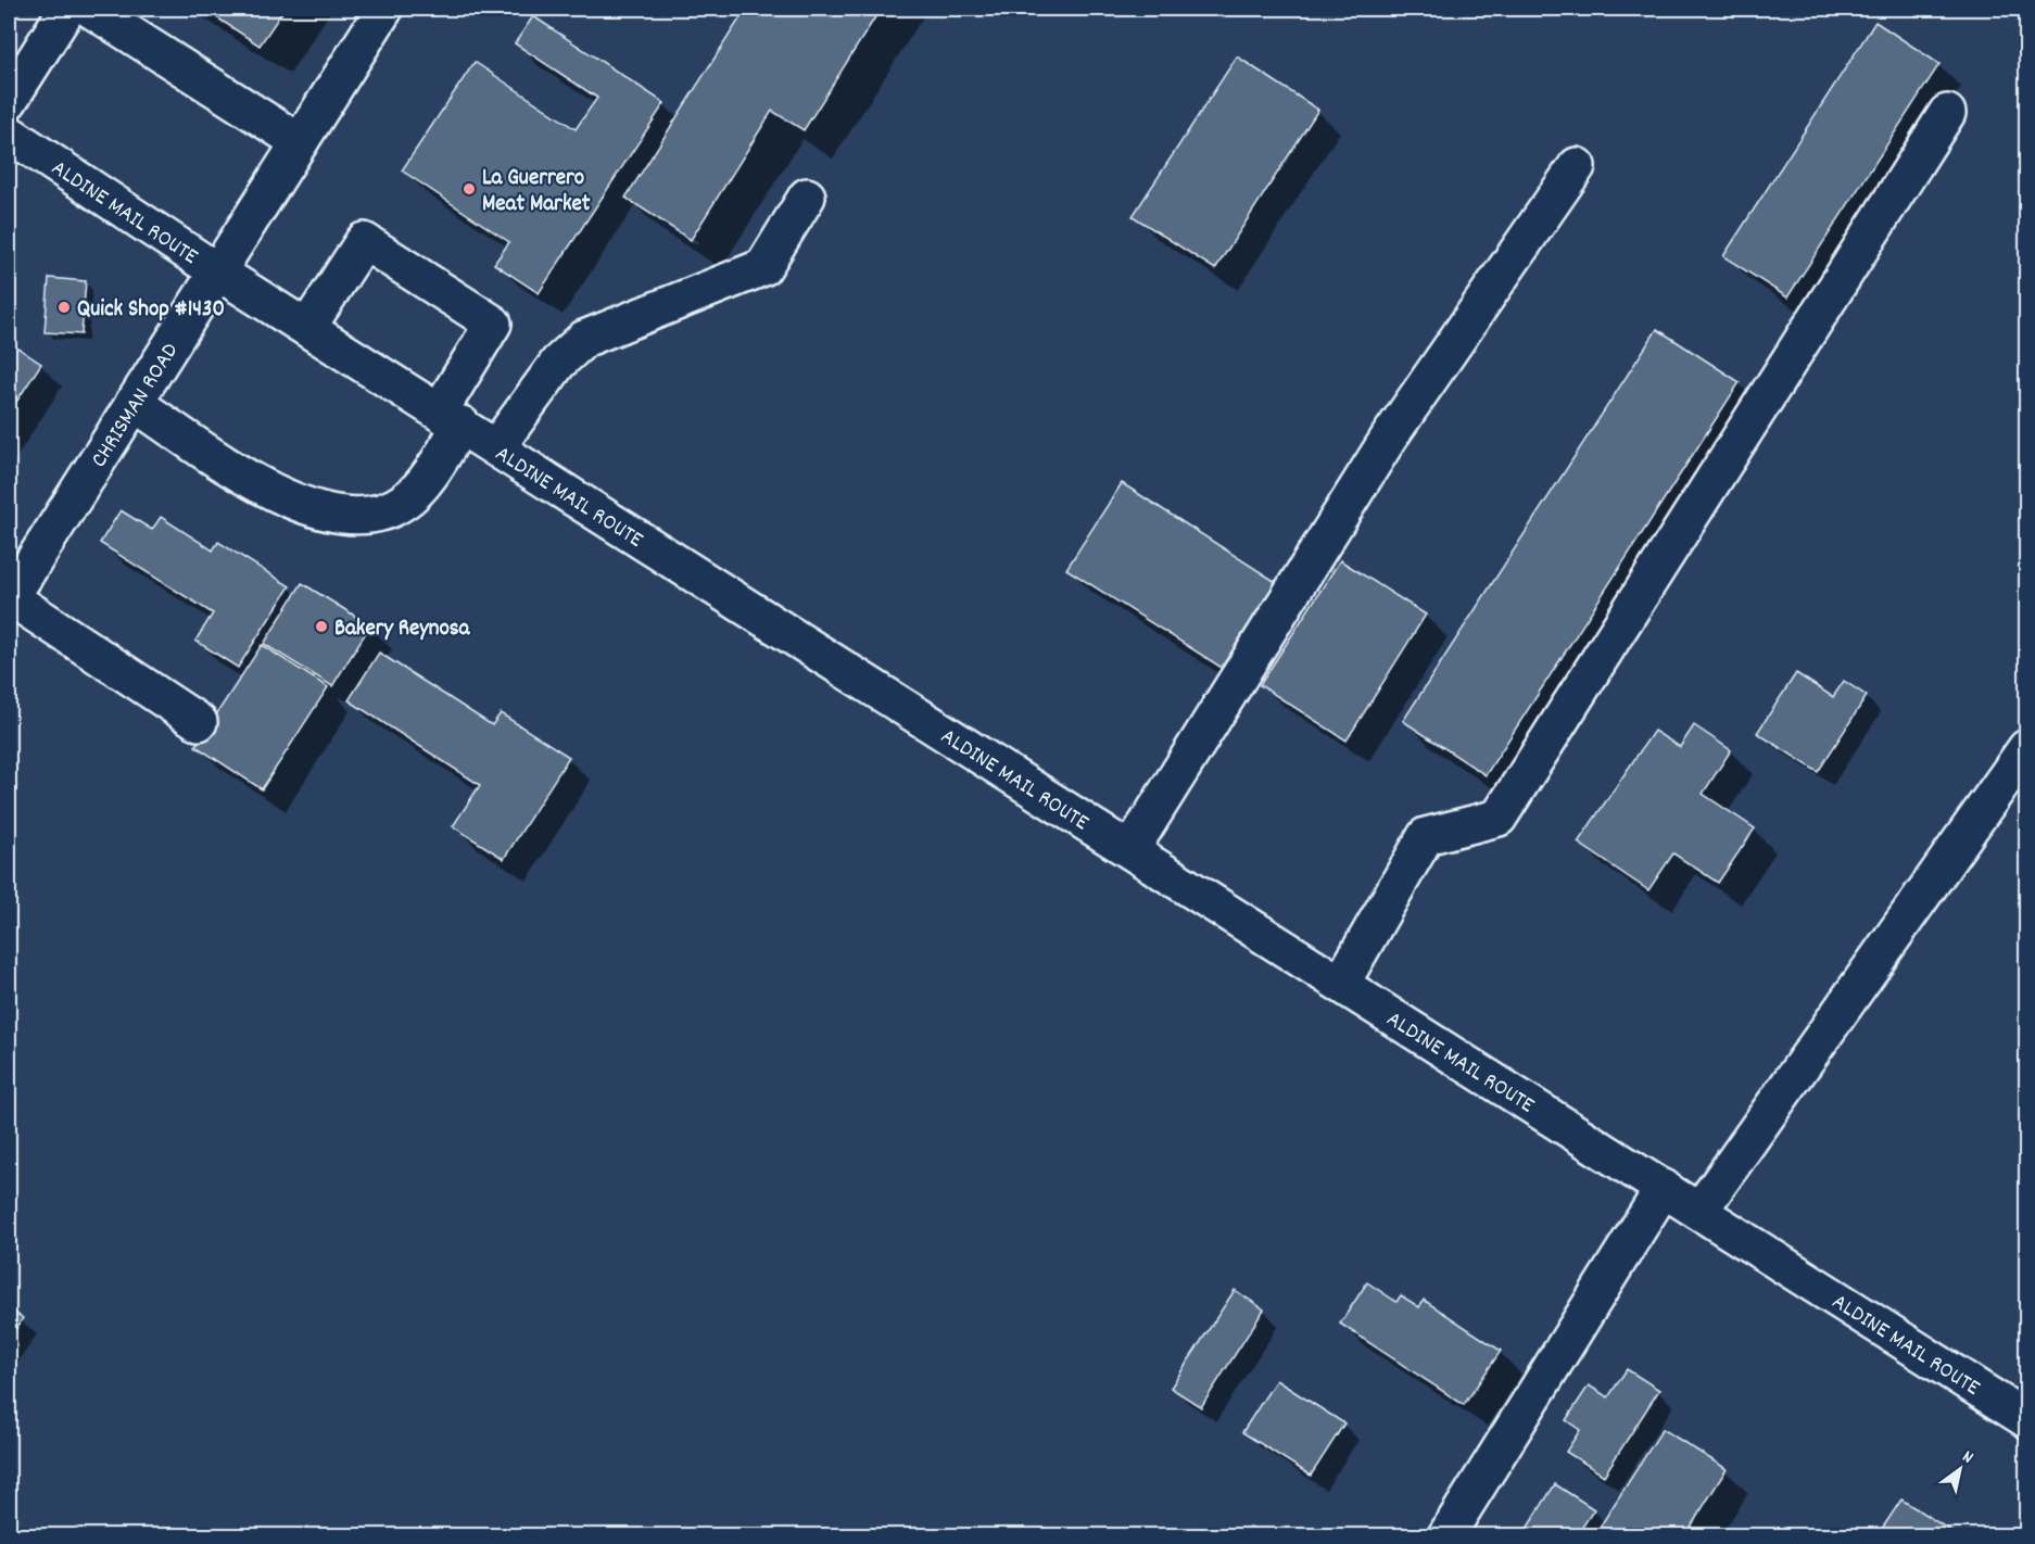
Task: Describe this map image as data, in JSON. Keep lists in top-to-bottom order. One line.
{"streets":{"main road":["ALDINE MAIL ROUTE","CHRISMAN ROAD"]},"crossings":[["ALDINE MAIL ROUTE","CHRISMAN ROAD"]],"places":["La Guerrero Meat Market","Quick Shop #1430","Bakery Reynosa"],"north":"top right"}
